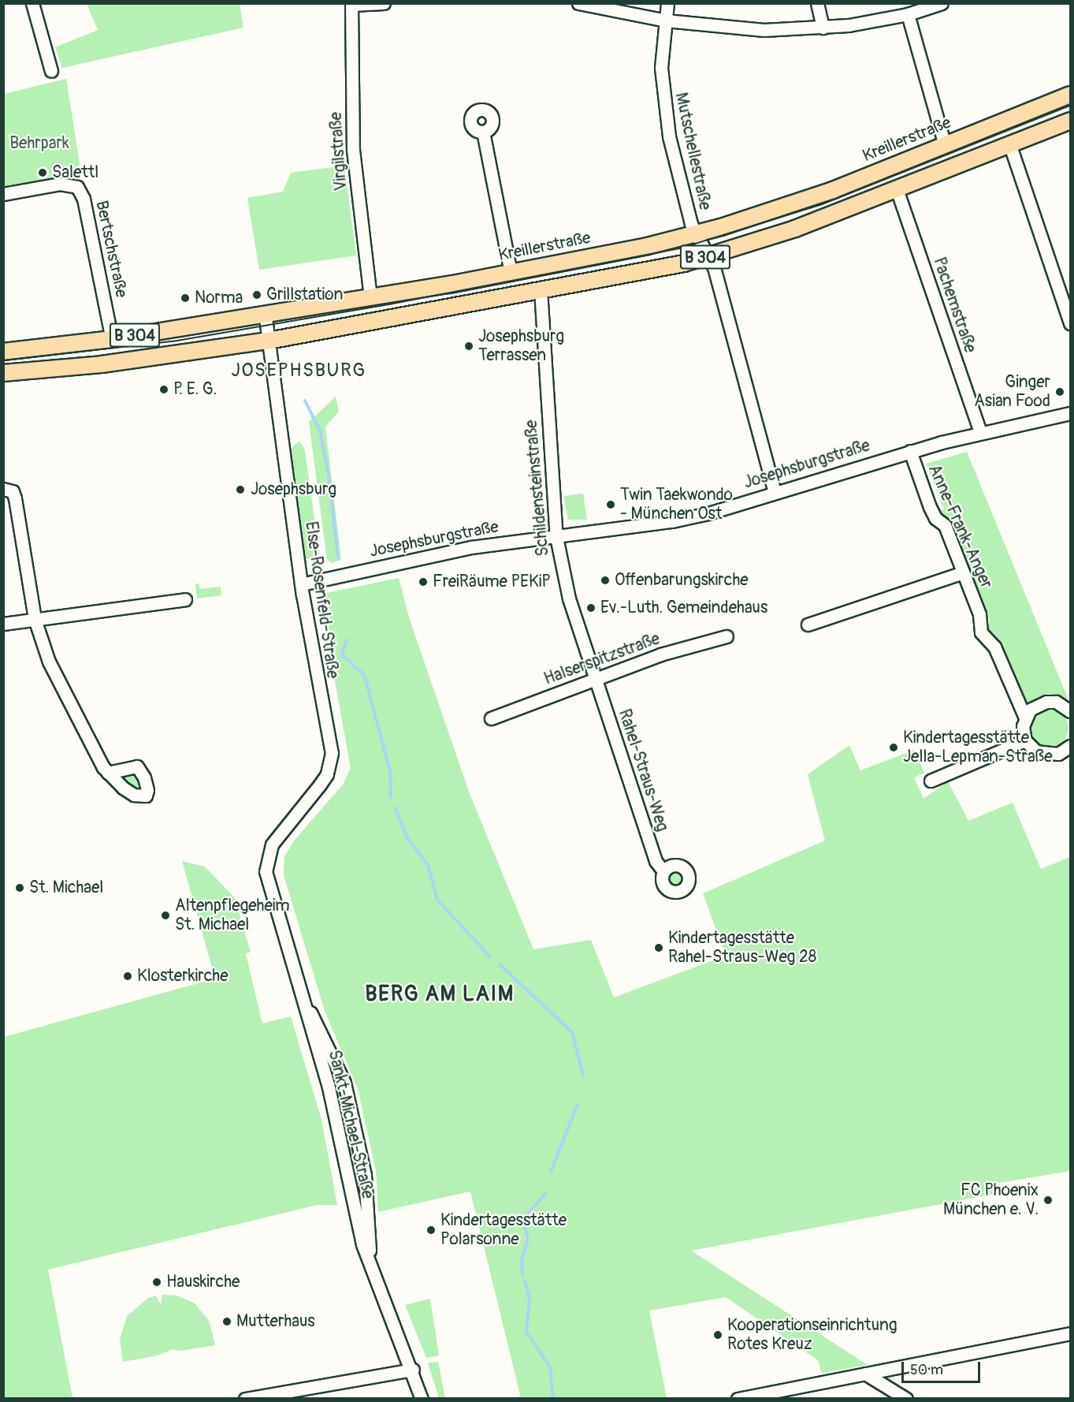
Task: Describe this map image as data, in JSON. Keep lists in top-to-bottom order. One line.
{"streets":{"main road":["Kreillerstraße","B 304"],"street":["Virgilstraße","Mutschellestraße","Bertschstraße","Pachemstraße","Josephsburgstraße","Schildensteinstraße","Anne-Frank-Anger","Else-Rosenfeld-Straße","Halserspitzstraße","Rahel-Straus-Weg","Sankt-Michael-Straße"]},"crossings":[["Kreillerstraße","Virgilstraße"],["Kreillerstraße","Mutschellestraße"],["Kreillerstraße","Bertschstraße"],["Kreillerstraße","Else-Rosenfeld-Straße"],["Mutschellestraße","B 304"],["Mutschellestraße","Josephsburgstraße"],["B 304","Pachemstraße"],["B 304","Schildensteinstraße"],["B 304","Else-Rosenfeld-Straße"],["Pachemstraße","Josephsburgstraße"],["Josephsburgstraße","Schildensteinstraße"],["Josephsburgstraße","Anne-Frank-Anger"],["Josephsburgstraße","Else-Rosenfeld-Straße"],["Schildensteinstraße","Halserspitzstraße"],["Schildensteinstraße","Rahel-Straus-Weg"],["Else-Rosenfeld-Straße","Sankt-Michael-Straße"],["Halserspitzstraße","Rahel-Straus-Weg"]],"districts":["JOSEPHSBURG","BERG AM LAIM"],"parks":["Behrpark"],"places":["Salettl","Grillstation","Norma","Josephsburg Terrassen","P. E. G.","Ginger Asian Food","Josephsburg","Twin Taekwondo - München Ost","Offenbarungskirche","FreiRäume PEKiP","Ev.-Luth. Gemeindehaus","Kindertagesstätte Jella-Lepman-Straße","St. Michael","Altenpflegeheim St. Michael","Kindertagesstätte Rahel-Straus-Weg 28","Klosterkirche","FC Phoenix München e. V.","Kindertagesstätte Polarsonne","Hauskirche","Mutterhaus","Kooperationseinrichtung Rotes Kreuz"],"scale_bar":"50 m"}
